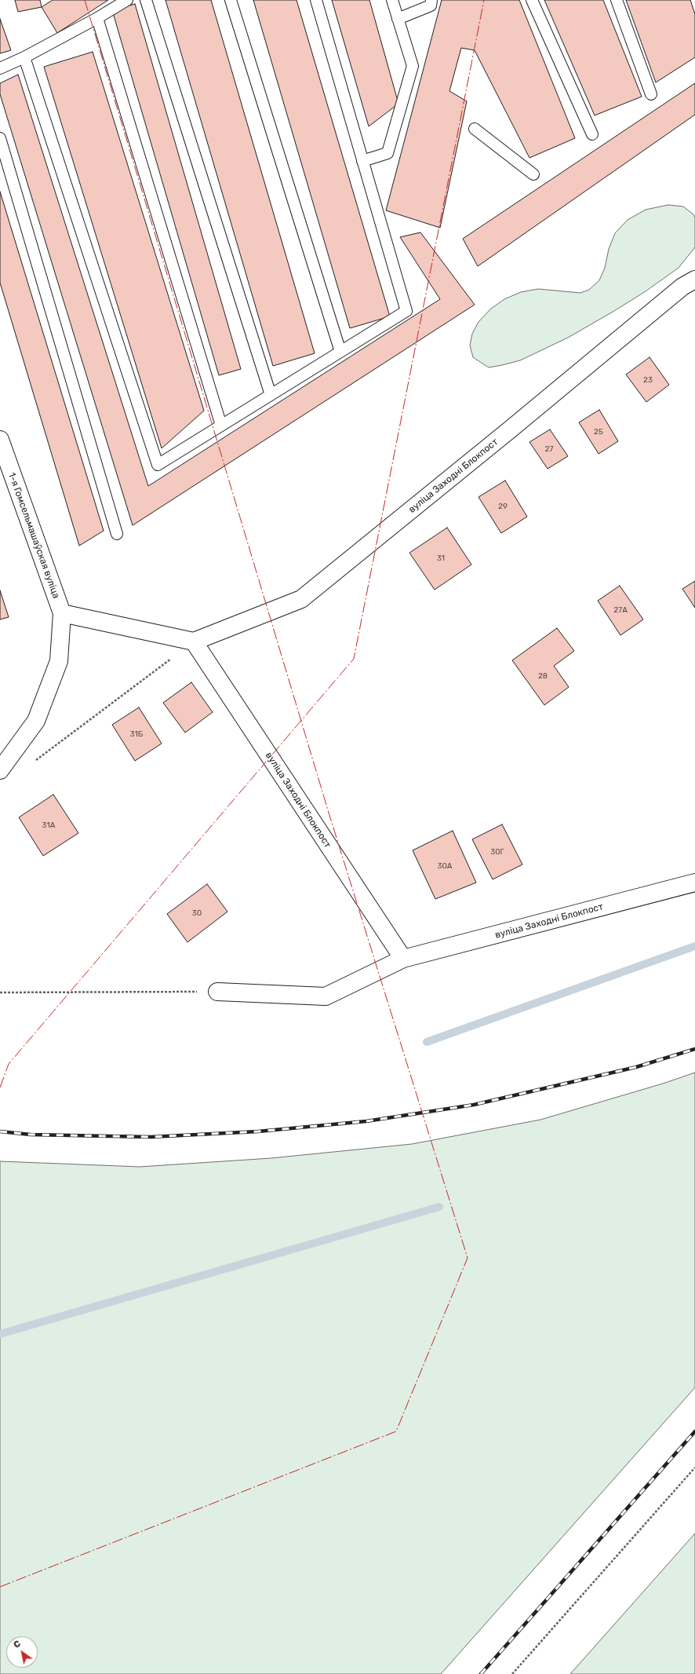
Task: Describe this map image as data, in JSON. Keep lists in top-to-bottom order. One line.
{"streets":{"street":["вуліца Заходні Блокпост","1-я Гомсельмашаўская вуліца"]},"house_numbers":["23","25","27","29","31","27А","28","31Б","31А","30Г","30А","30"],"north":"top left"}
